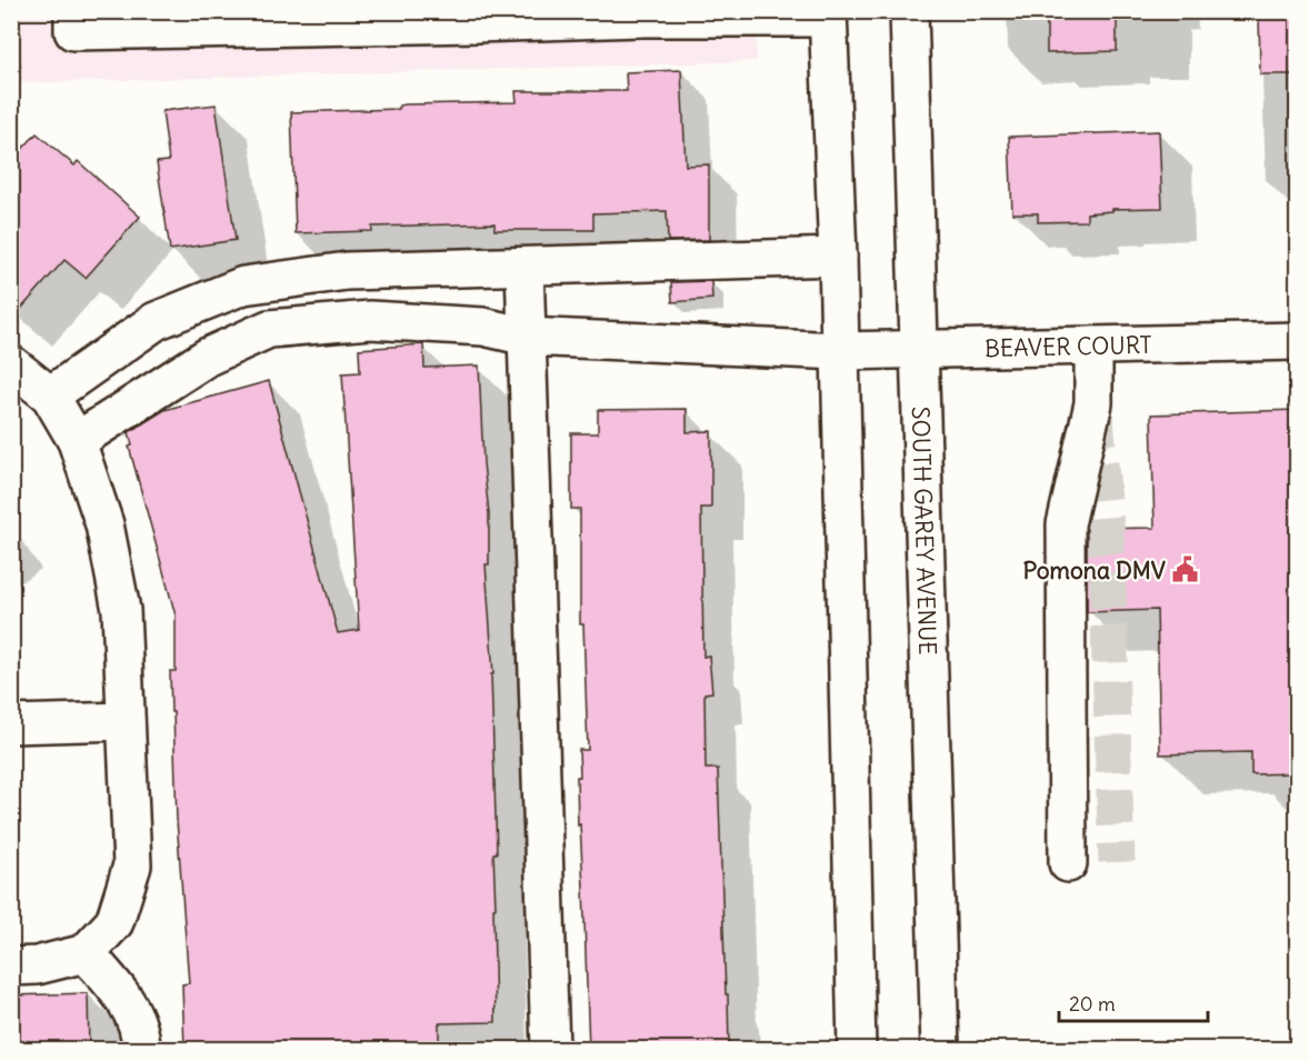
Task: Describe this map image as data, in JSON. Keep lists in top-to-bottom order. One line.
{"streets":{"main road":["BEAVER COURT","SOUTH GAREY AVENUE"]},"crossings":[["BEAVER COURT","SOUTH GAREY AVENUE"]],"places":{"public building":["Pomona DMV"]},"scale_bar":"20 m"}
